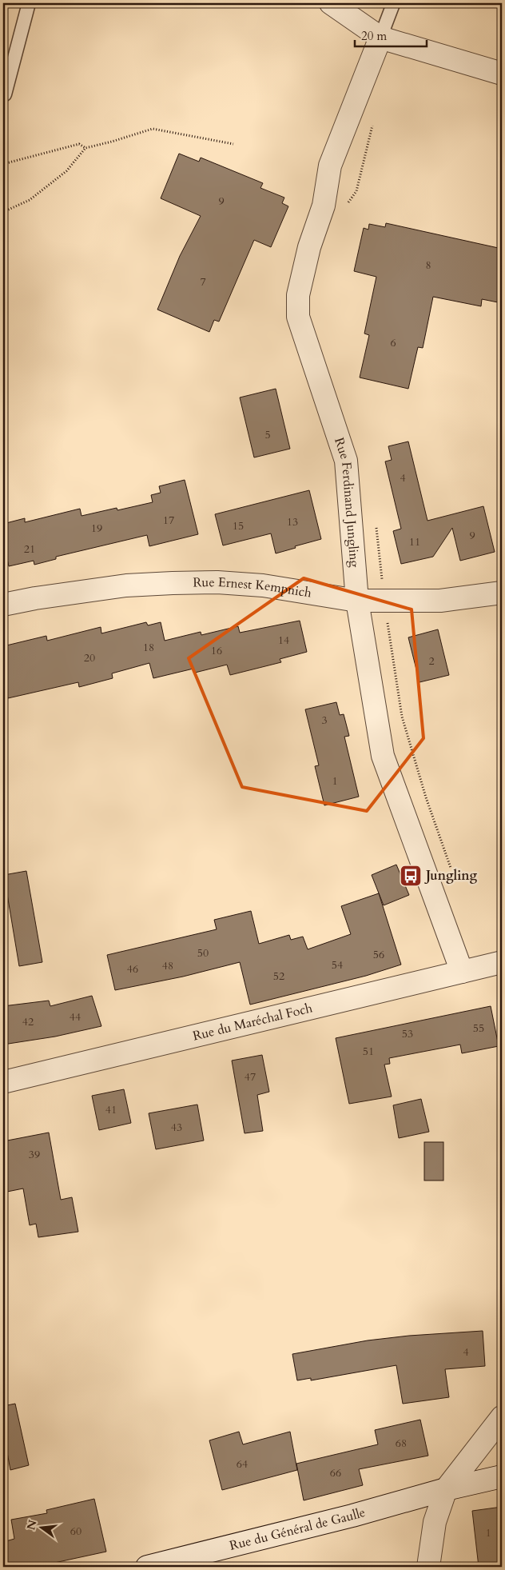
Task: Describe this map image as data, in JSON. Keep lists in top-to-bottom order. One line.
{"streets":{"street":["Rue Ferdinand Jungling","Rue Ernest Kempnich","Rue du Maréchal Foch","Rue du Général de Gaulle"]},"crossings":[["Rue Ferdinand Jungling","Rue Ernest Kempnich"],["Rue Ferdinand Jungling","Rue du Maréchal Foch"]],"places":{"bus stop":["Jungling"]},"house_numbers":["9","8","7","6","5","4","17","13","15","19","9","11","21","14","18","16","20","2","3","1","50","56","54","48","46","52","44","42","55","53","51","47","41","43","39","4","68","64","66","60","1"],"scale_bar":"20 m","north":"left"}
